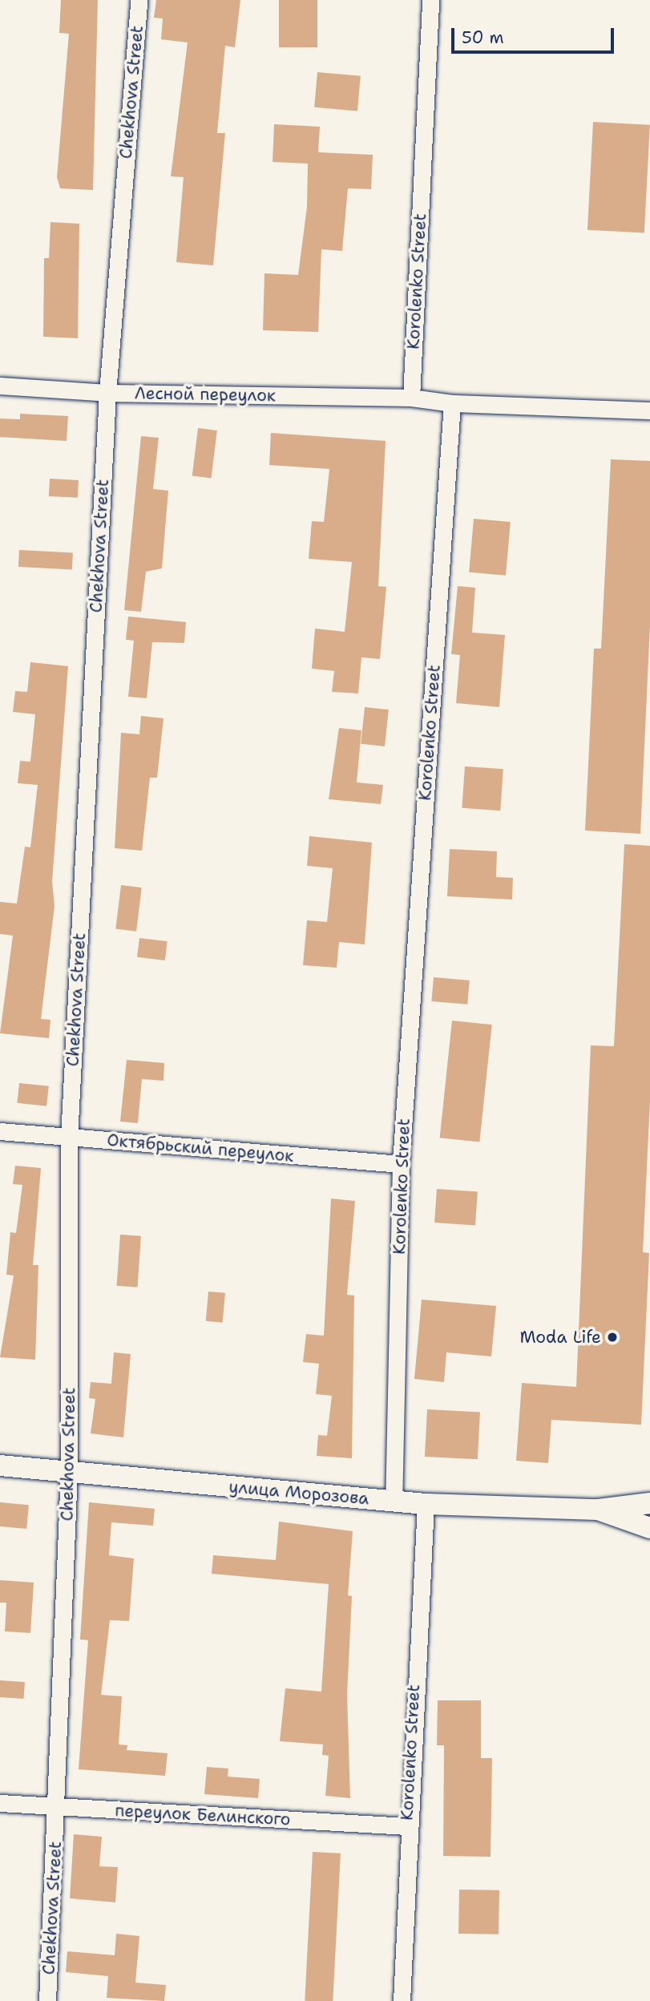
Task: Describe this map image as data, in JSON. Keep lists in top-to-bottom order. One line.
{"streets":{"street":["Chekhova Street","Korolenko Street","Лесной переулок","Октябрьский переулок","улица Морозова","переулок Белинского"]},"crossings":[["Chekhova Street","Лесной переулок"],["Chekhova Street","Октябрьский переулок"],["Chekhova Street","улица Морозова"],["Chekhova Street","переулок Белинского"],["Korolenko Street","Лесной переулок"],["Korolenko Street","Октябрьский переулок"],["Korolenko Street","улица Морозова"],["Korolenko Street","переулок Белинского"]],"places":["Moda Life"],"scale_bar":"50 m"}
